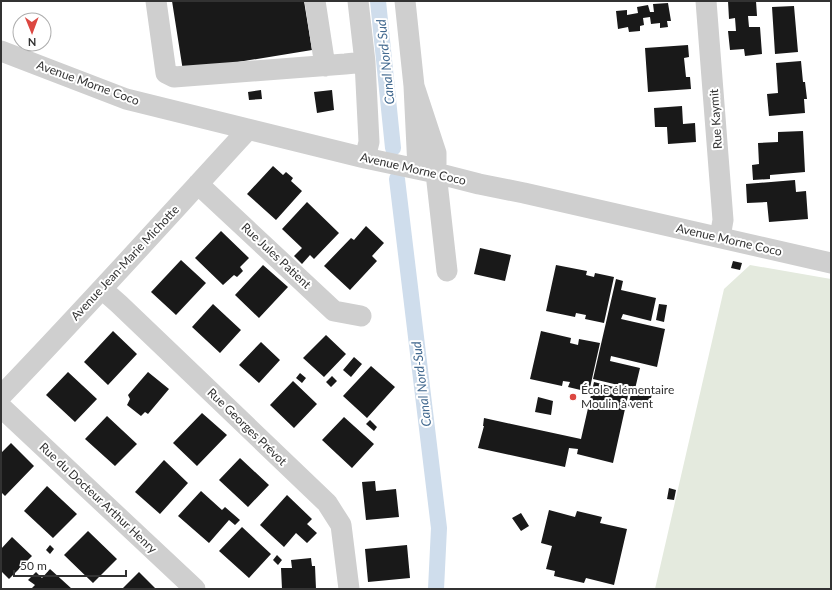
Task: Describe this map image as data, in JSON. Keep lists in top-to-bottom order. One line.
{"streets":{"street":["Avenue Morne Coco","Rue Kaymit","Rue Jules Patient","Avenue Jean-Marie Michotte","Rue Georges Prévot","Rue du Docteur Arthur Henry"]},"crossings":[["Avenue Morne Coco","Rue Kaymit"],["Avenue Morne Coco","Avenue Jean-Marie Michotte"],["Rue Jules Patient","Avenue Jean-Marie Michotte"],["Avenue Jean-Marie Michotte","Rue Georges Prévot"]],"water":["Canal Nord-Sud"],"places":["École élémentaire Moulin à vent"],"scale_bar":"50 m","north":"bottom"}
